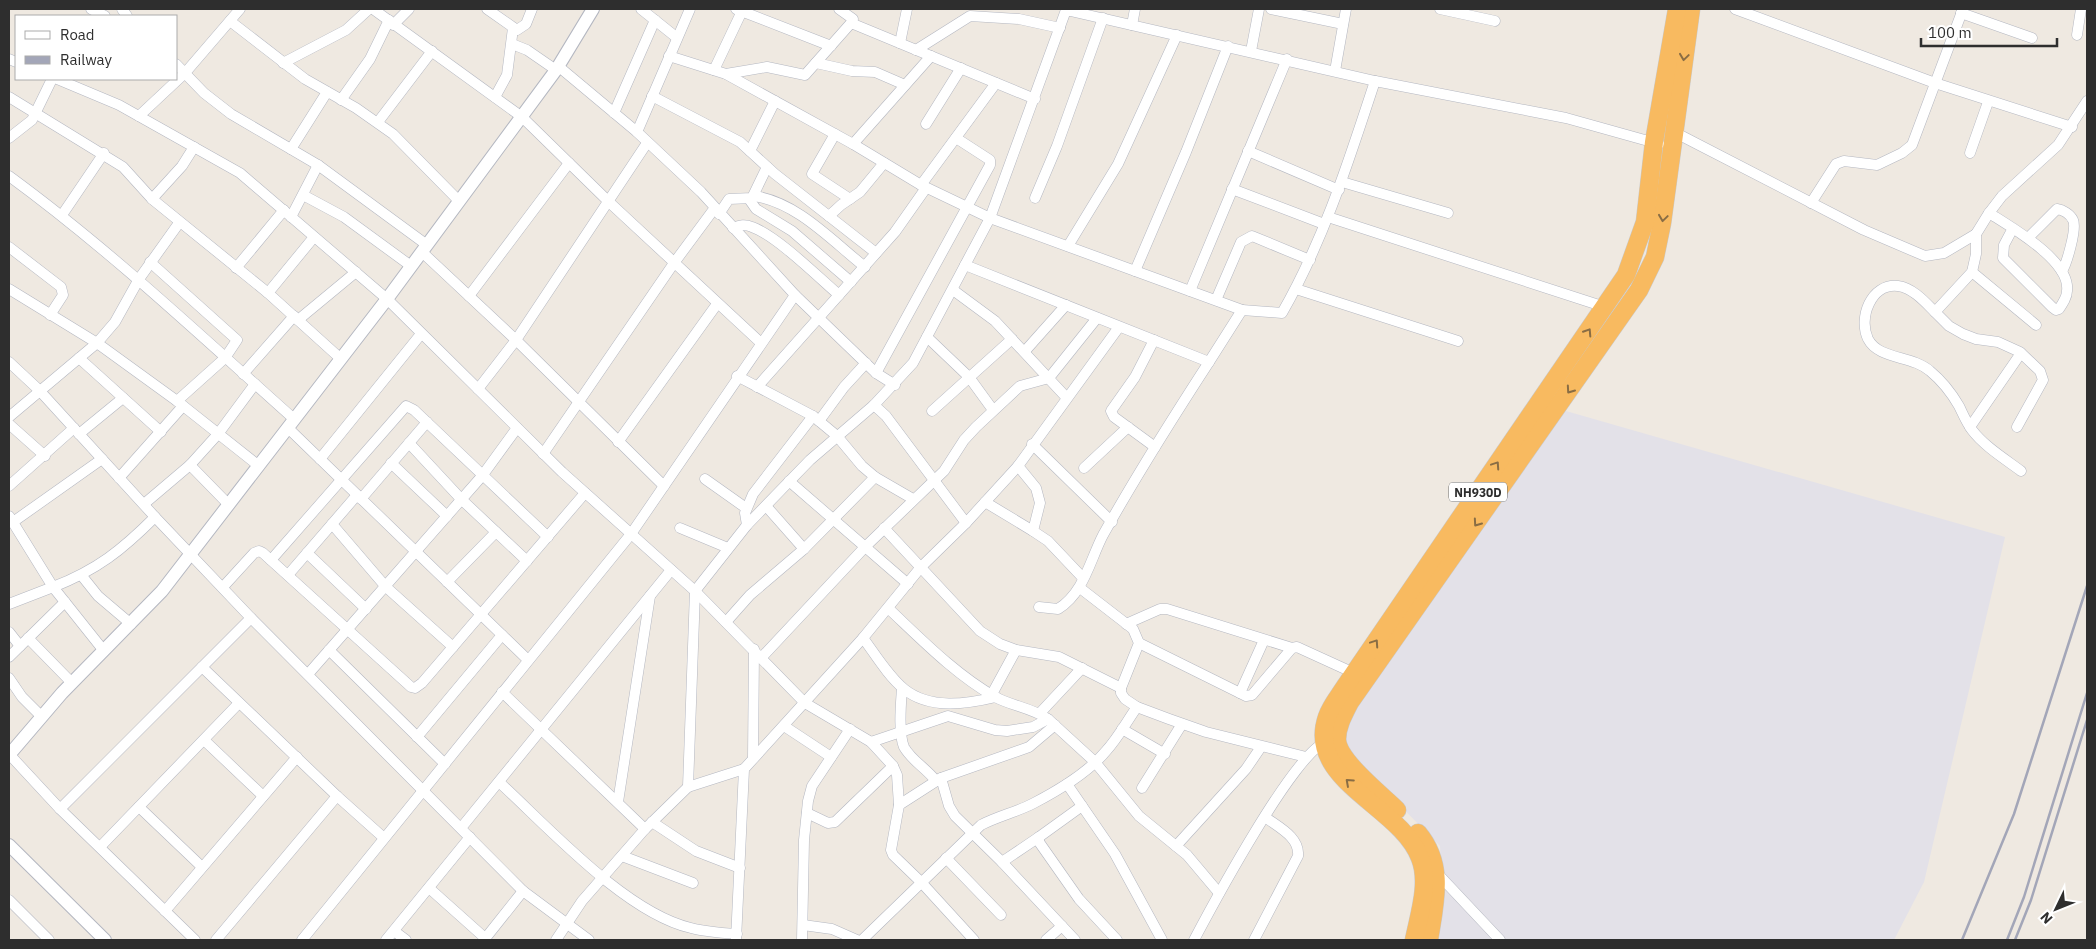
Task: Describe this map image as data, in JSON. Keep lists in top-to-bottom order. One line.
{"streets":{"highway":["NH930D"]},"legend":["Road","Railway"],"scale_bar":"100 m","north":"bottom left"}
